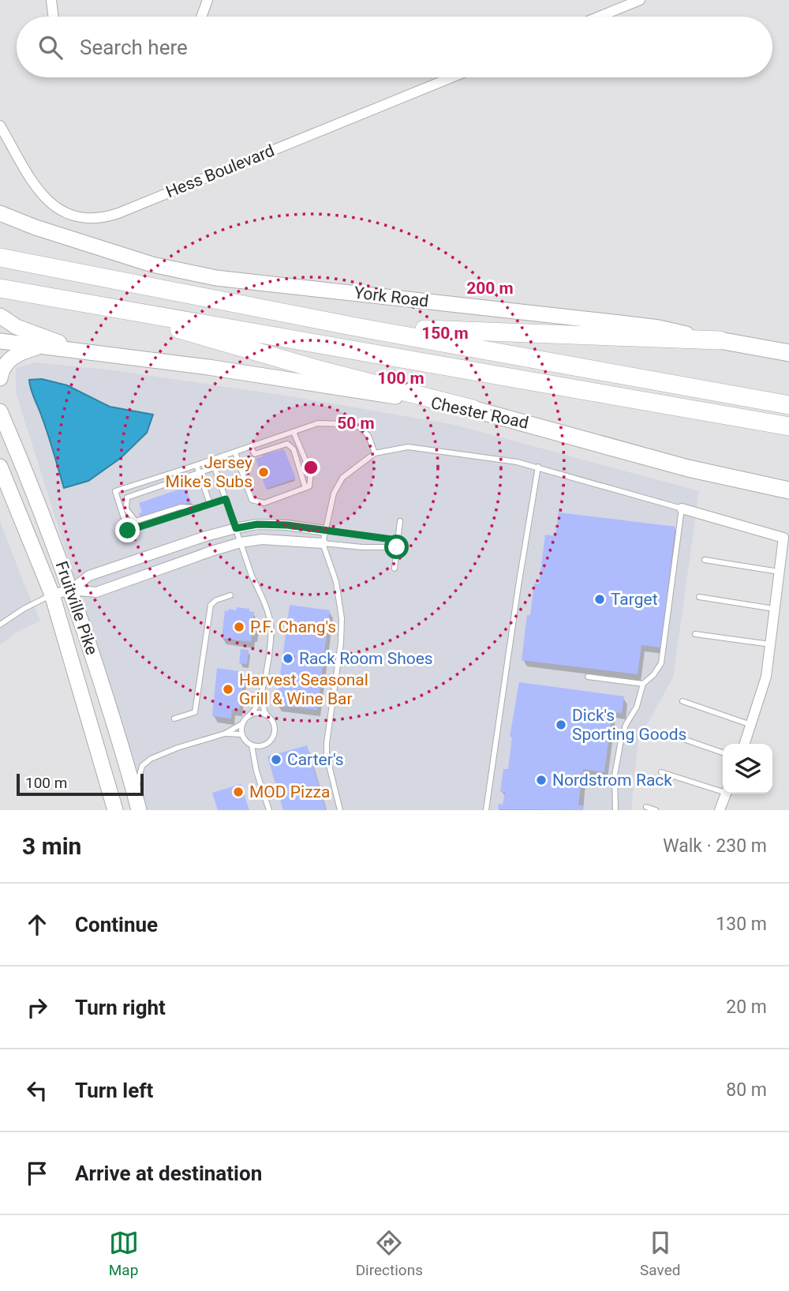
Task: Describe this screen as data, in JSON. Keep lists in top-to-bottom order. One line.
{"streets":{"highway":["York Road","Chester Road"],"main road":["Fruitville Pike"],"street":["Hess Boulevard"]},"places":["Jersey Mike's Subs","Target","P.F. Chang's","Rack Room Shoes","Harvest Seasonal Grill & Wine Bar","Dick's Sporting Goods","Carter's","Nordstrom Rack","MOD Pizza"],"scale_bar":"100 m","page":{"search":"Search here","scale":"100 m","heading":["3 min","Walk · 230 m"],"list":[["Continue","130 m"],["Turn right","20 m"],["Turn left","80 m"],"Arrive at destination"],"nav":["Map","Directions","Saved"]},"rings":["200 m","150 m","100 m","50 m"]}
